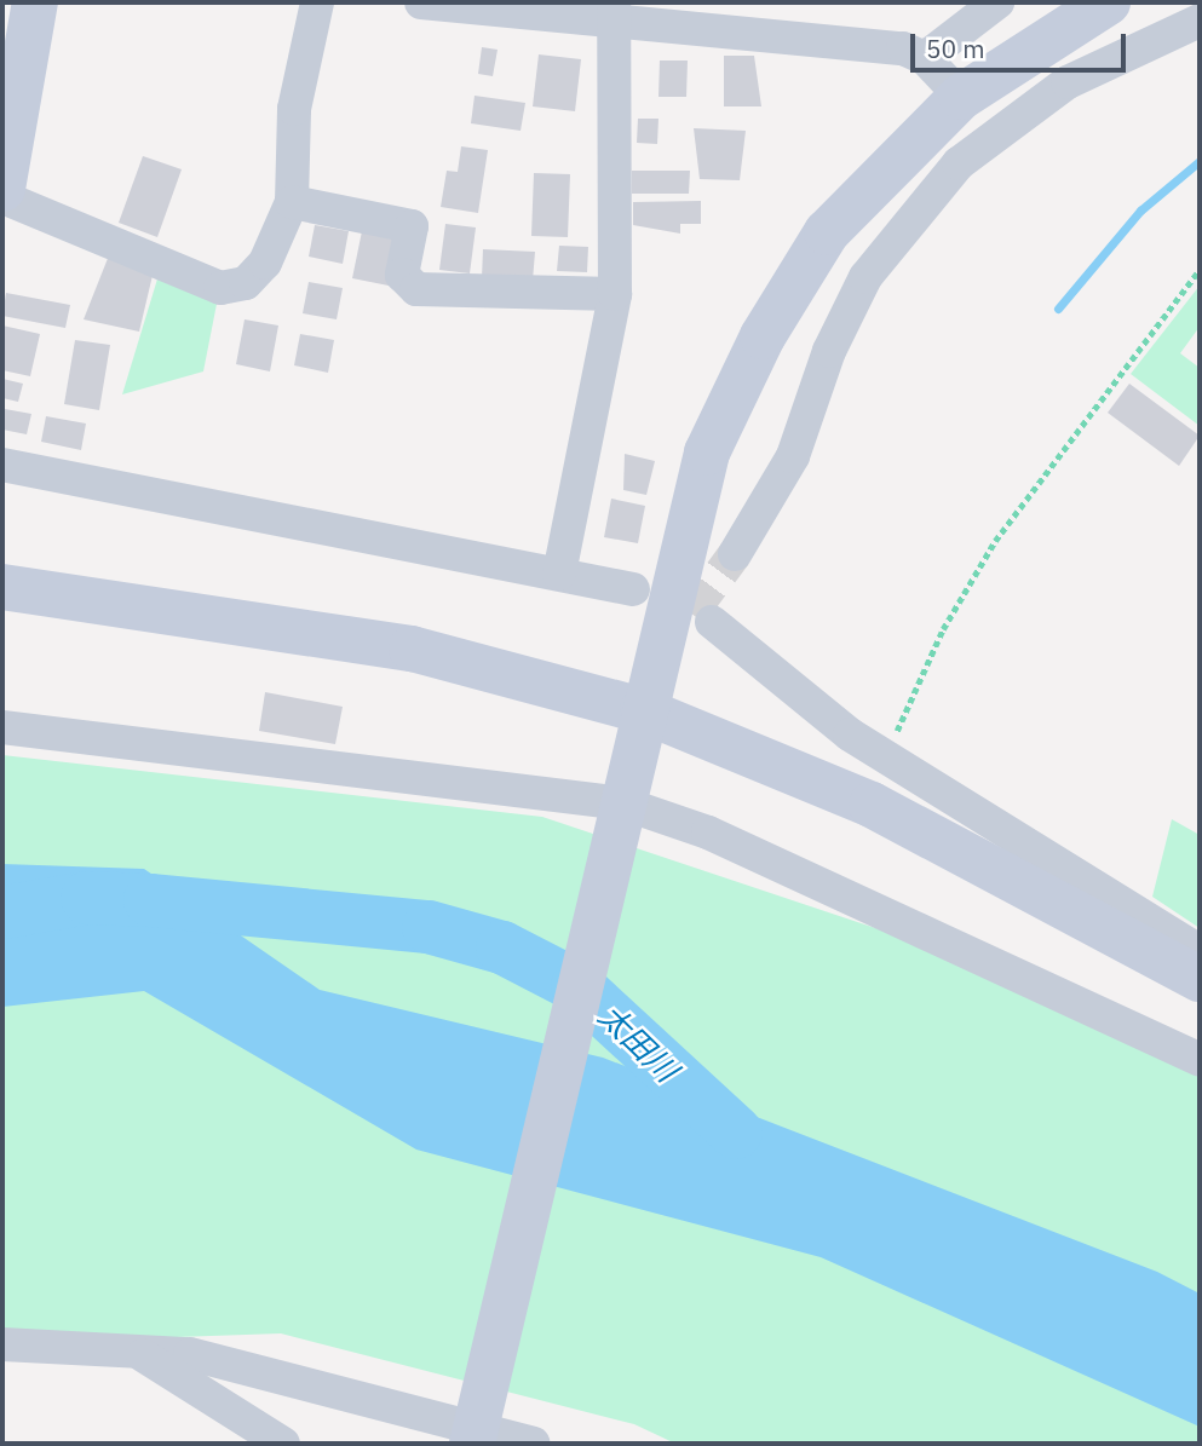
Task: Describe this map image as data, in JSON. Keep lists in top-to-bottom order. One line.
{"water":["太田川"],"scale_bar":"50 m"}
